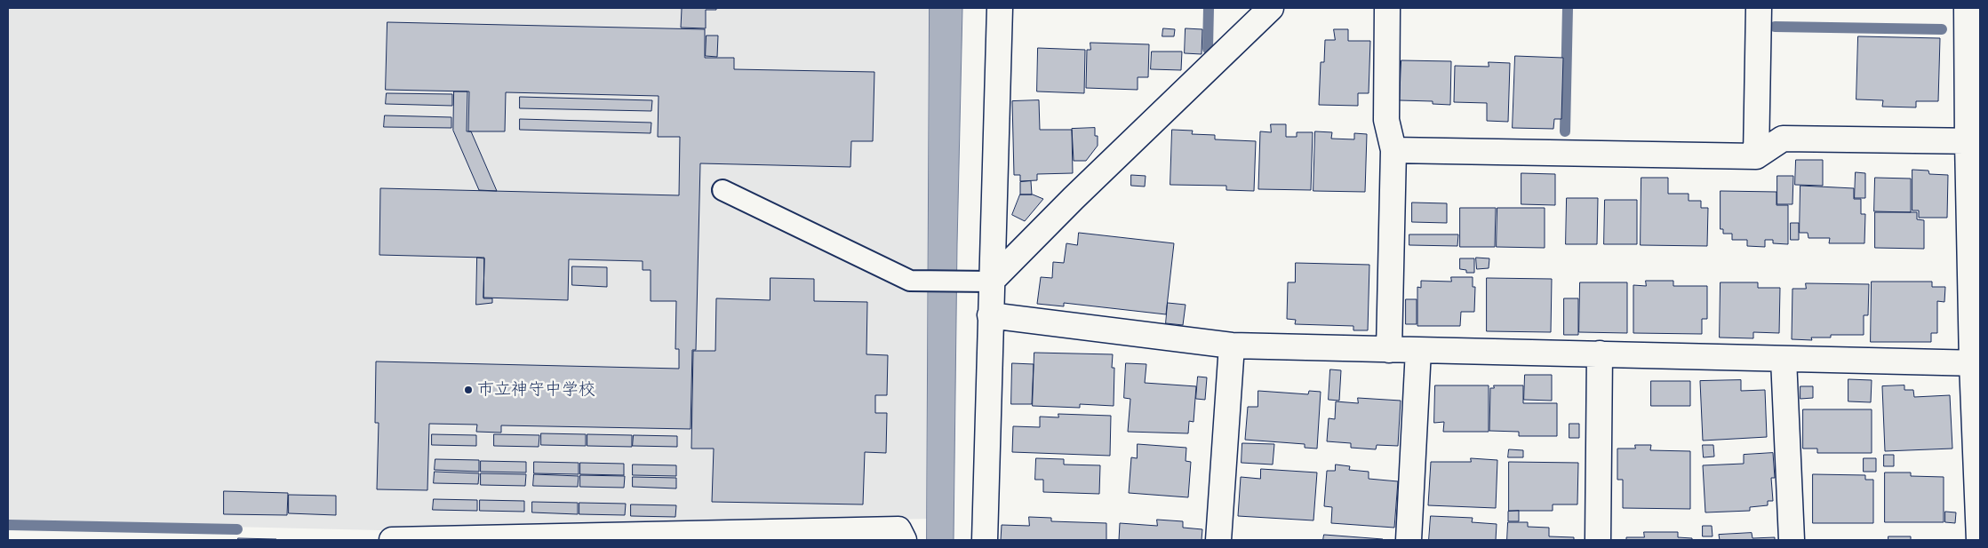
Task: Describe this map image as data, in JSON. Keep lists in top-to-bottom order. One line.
{"places":["市立神守中学校"]}
